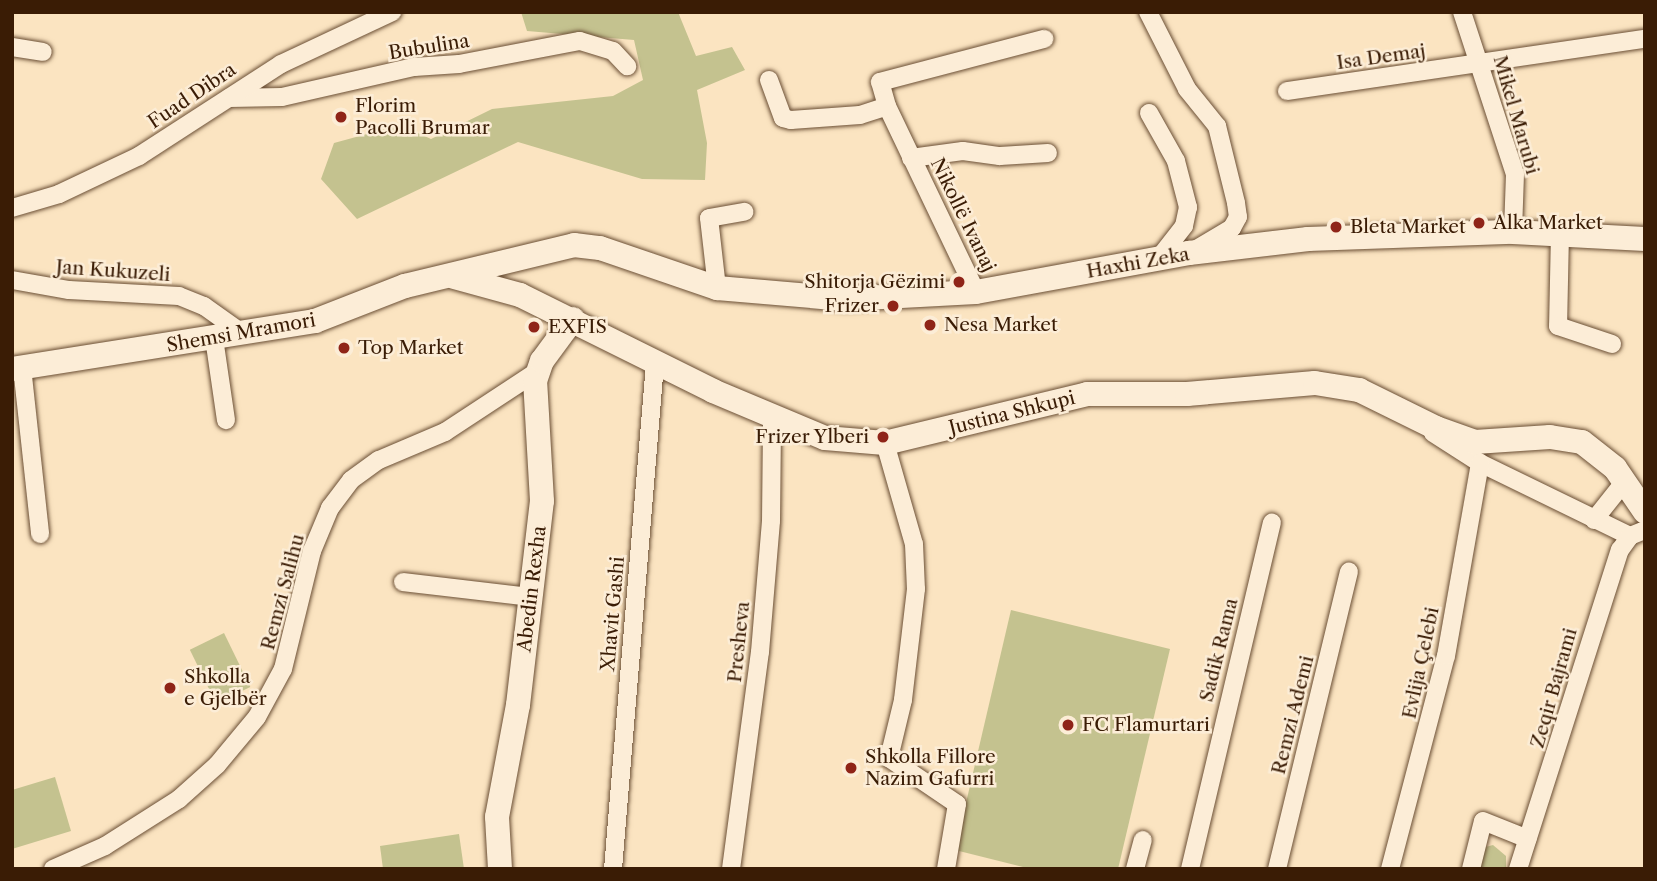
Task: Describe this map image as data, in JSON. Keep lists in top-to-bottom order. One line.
{"streets":{"street":["Bubulina","Isa Demaj","Fuad Dibra","Mikel Marubi","Nikollë Ivanaj","Haxhi Zeka","Jan Kukuzeli","Shemsi Mramori","Justina Shkupi","Abedin Rexha","Remzi Salihu","Xhavit Gashi","Presheva","Sadik Rama","Evlija Çelebi","Zeqir Bajrami","Remzi Ademi"]},"crossings":[["Bubulina","Fuad Dibra"],["Isa Demaj","Mikel Marubi"],["Mikel Marubi","Haxhi Zeka"],["Nikollë Ivanaj","Haxhi Zeka"],["Haxhi Zeka","Shemsi Mramori"],["Haxhi Zeka","Justina Shkupi"],["Jan Kukuzeli","Shemsi Mramori"],["Shemsi Mramori","Justina Shkupi"],["Justina Shkupi","Xhavit Gashi"],["Justina Shkupi","Presheva"],["Abedin Rexha","Remzi Salihu"]],"places":["Florim Pacolli Brumar","Alka Market","Bleta Market","Shitorja Gëzimi","Frizer","Nesa Market","EXFIS","Top Market","Frizer Ylberi","Shkolla e Gjelbër","FC Flamurtari","Shkolla Fillore Nazim Gafurri"]}
